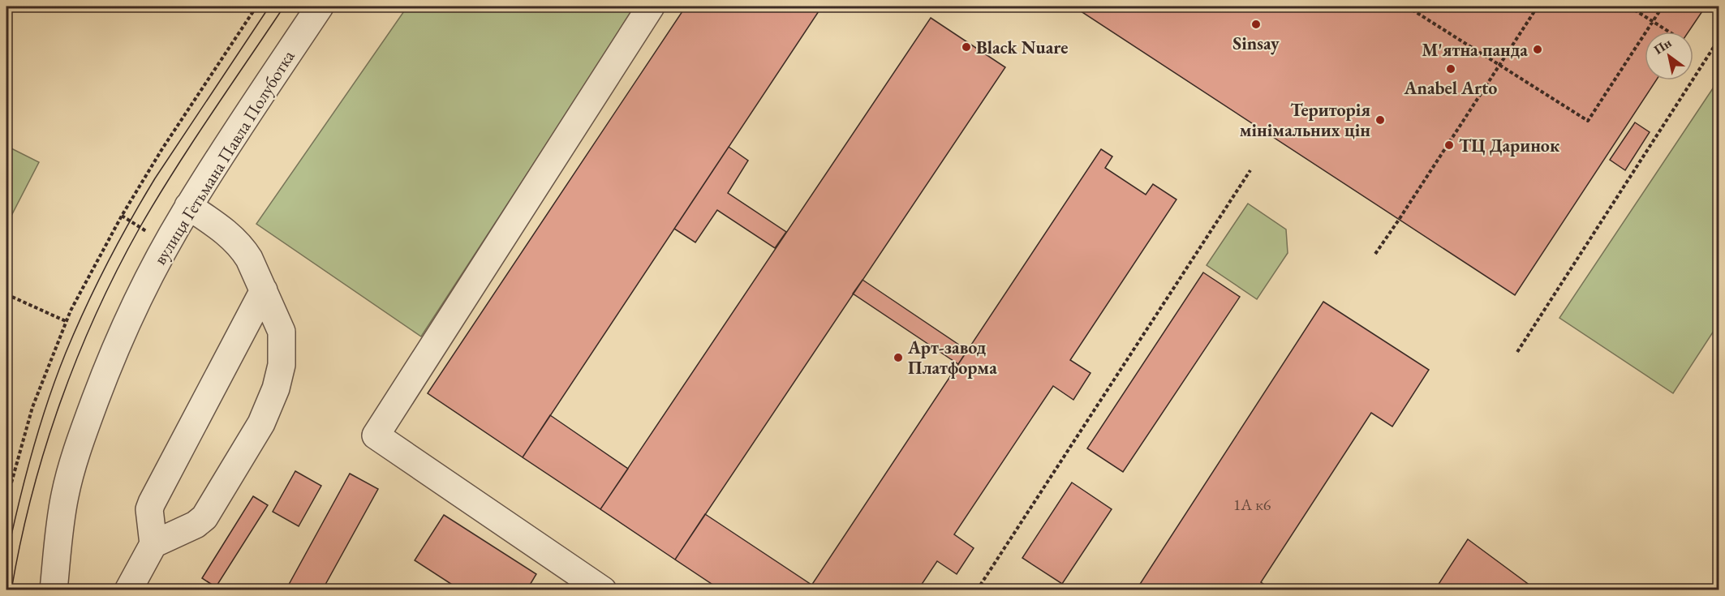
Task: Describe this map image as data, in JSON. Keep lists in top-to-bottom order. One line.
{"streets":{"street":["вулиця Гетьмана Павла Полуботка"]},"places":["Sinsay","Black Nuare","М'ятна панда","Anabel Arto","Територія мінімальних цін","ТЦ Даринок","Арт-завод Платформа"],"house_numbers":["1А к6"],"north":"top left"}
